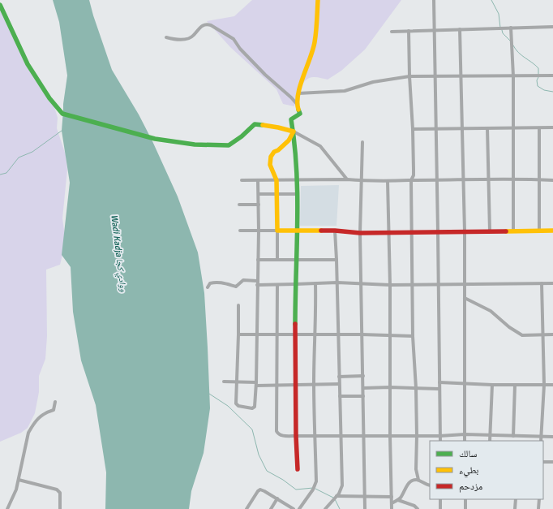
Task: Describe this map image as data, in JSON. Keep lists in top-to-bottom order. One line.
{"water":["Wadi Kadja ووادي كجا"],"legend":["سالك","بطيء","مزدحم"]}
